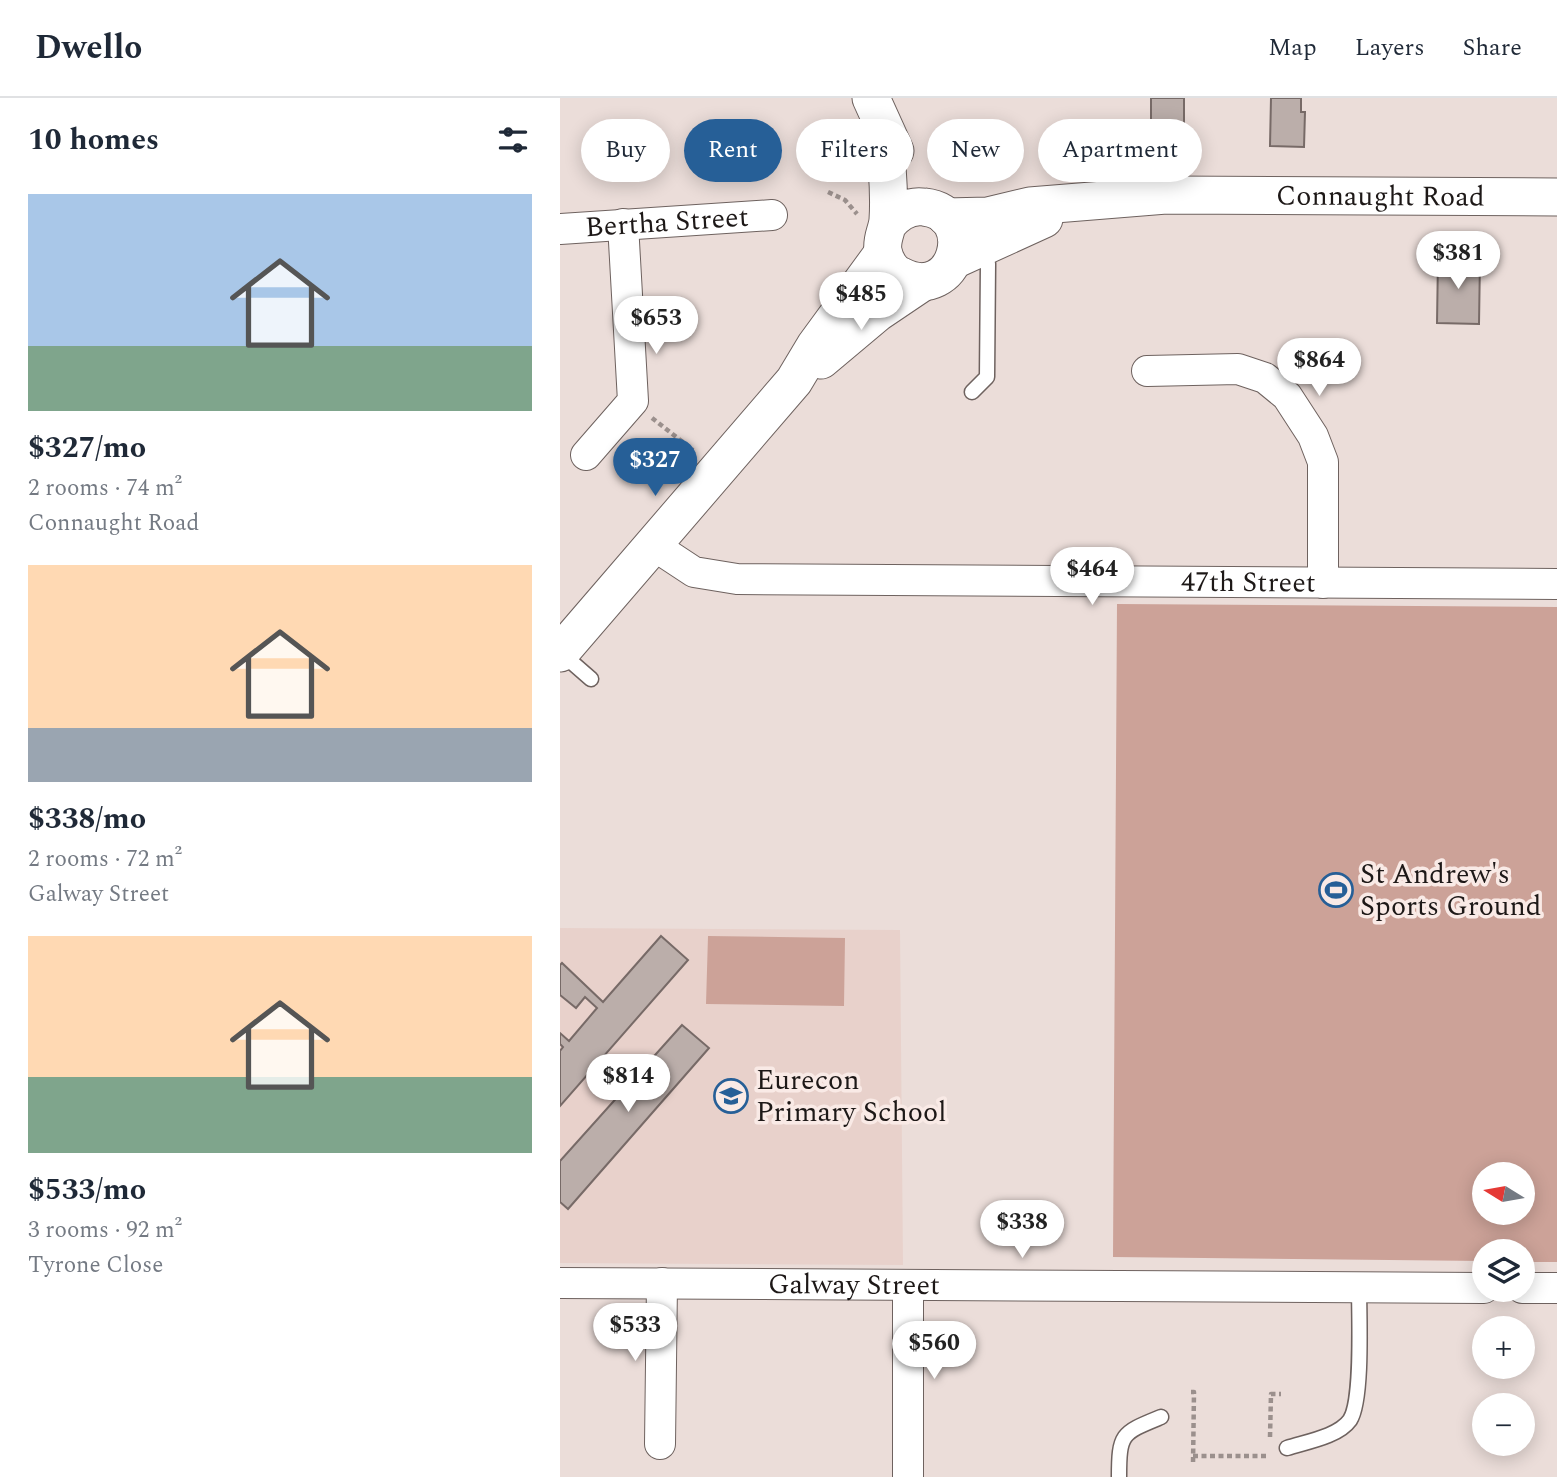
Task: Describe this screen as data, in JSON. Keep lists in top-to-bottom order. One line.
{"streets":{"street":["Connaught Road","Bertha Street","47th Street","Galway Street"]},"places":{"sports":["St Andrew's Sports Ground"],"school or university":["Eurecon Primary School"]},"north":"left","page":{"header":"Dwello","nav":["Map","Layers","Share"],"heading":"10 homes","chip":["Buy","Rent","Filters","New","Apartment"],"list":[{"name":"$327/mo","note":"2 rooms · 74 m² · Connaught Road"},{"name":"$338/mo","note":"2 rooms · 72 m² · Galway Street"},{"name":"$533/mo","note":"3 rooms · 92 m² · Tyrone Close"}],"price":["$381","$485","$653","$864","$327","$464","$814","$338","$533","$560"],"map_buttons":["+","−"]}}
